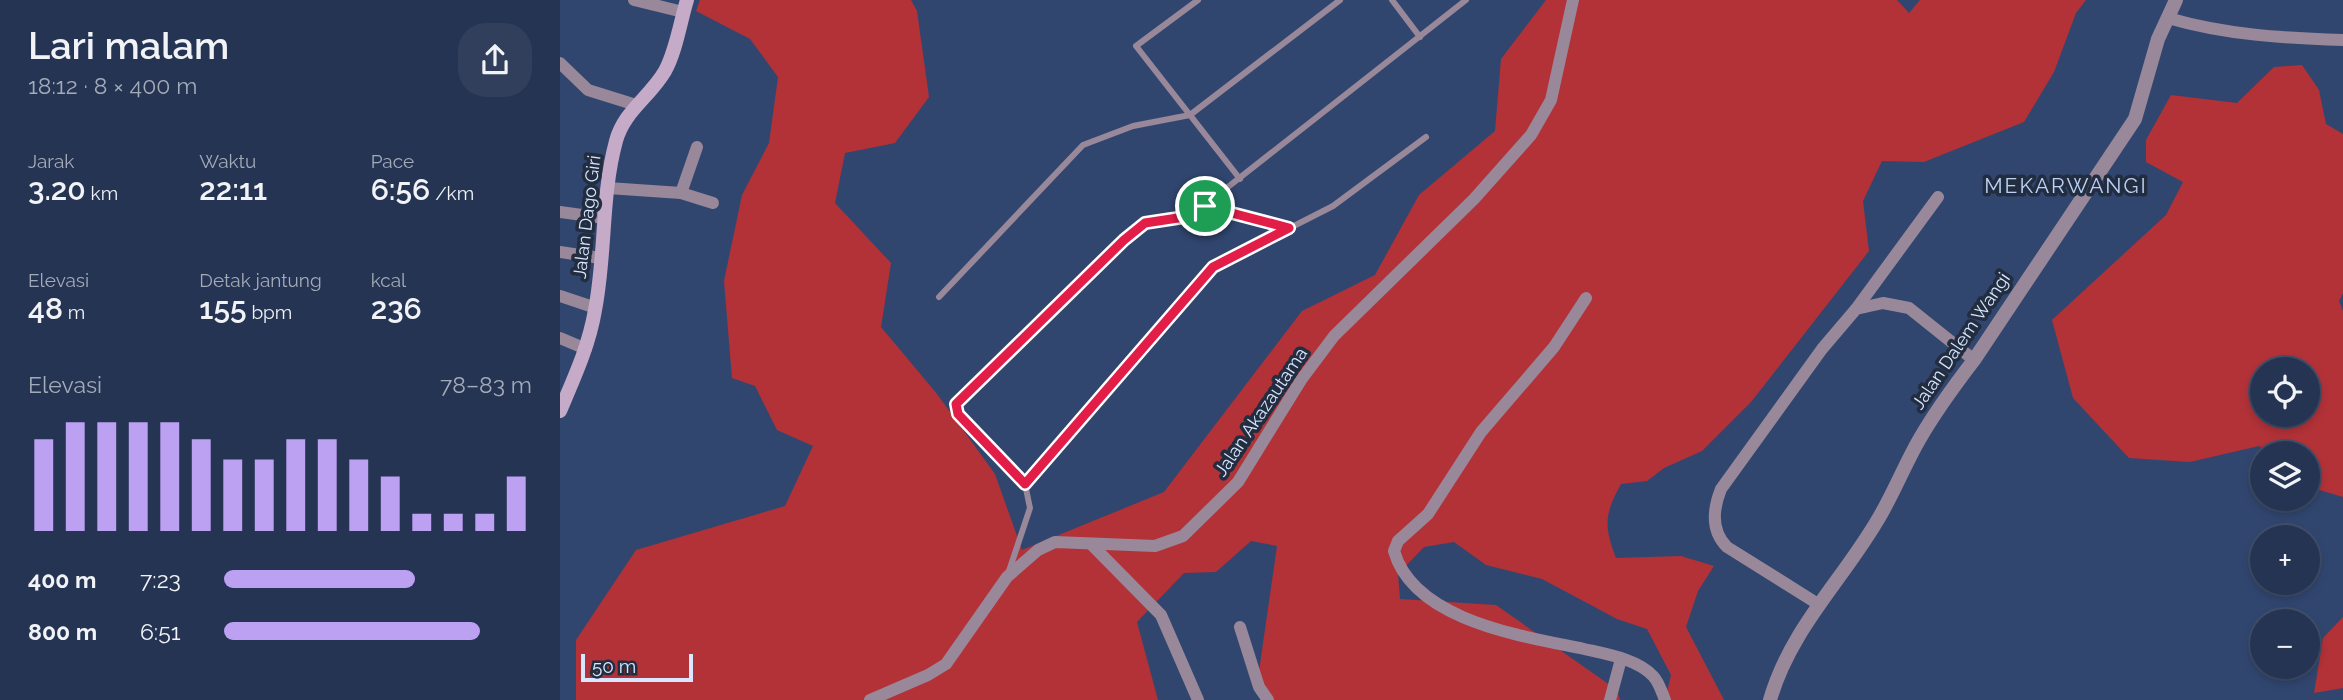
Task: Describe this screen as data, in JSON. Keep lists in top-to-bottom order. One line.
{"streets":{"main road":["Jalan Dago Giri"],"street":["Jalan Dalem Wangi","Jalan Akazautama"]},"districts":["MEKARWANGI"],"scale_bar":"50 m","page":{"heading":["Lari malam","18:12 · 8 × 400 m"],"stats":[["Jarak","3.20 km"],["Waktu","22:11"],["Pace","6:56 /km"],["Elevasi","48 m"],["Detak jantung","155 bpm"],["kcal","236"]],"chart":["Elevasi","78–83 m"],"map_buttons":["+","−"],"list":[{"name":"400 m","note":"7:23"},{"name":"800 m","note":"6:51"}],"scale":"50 m"}}
